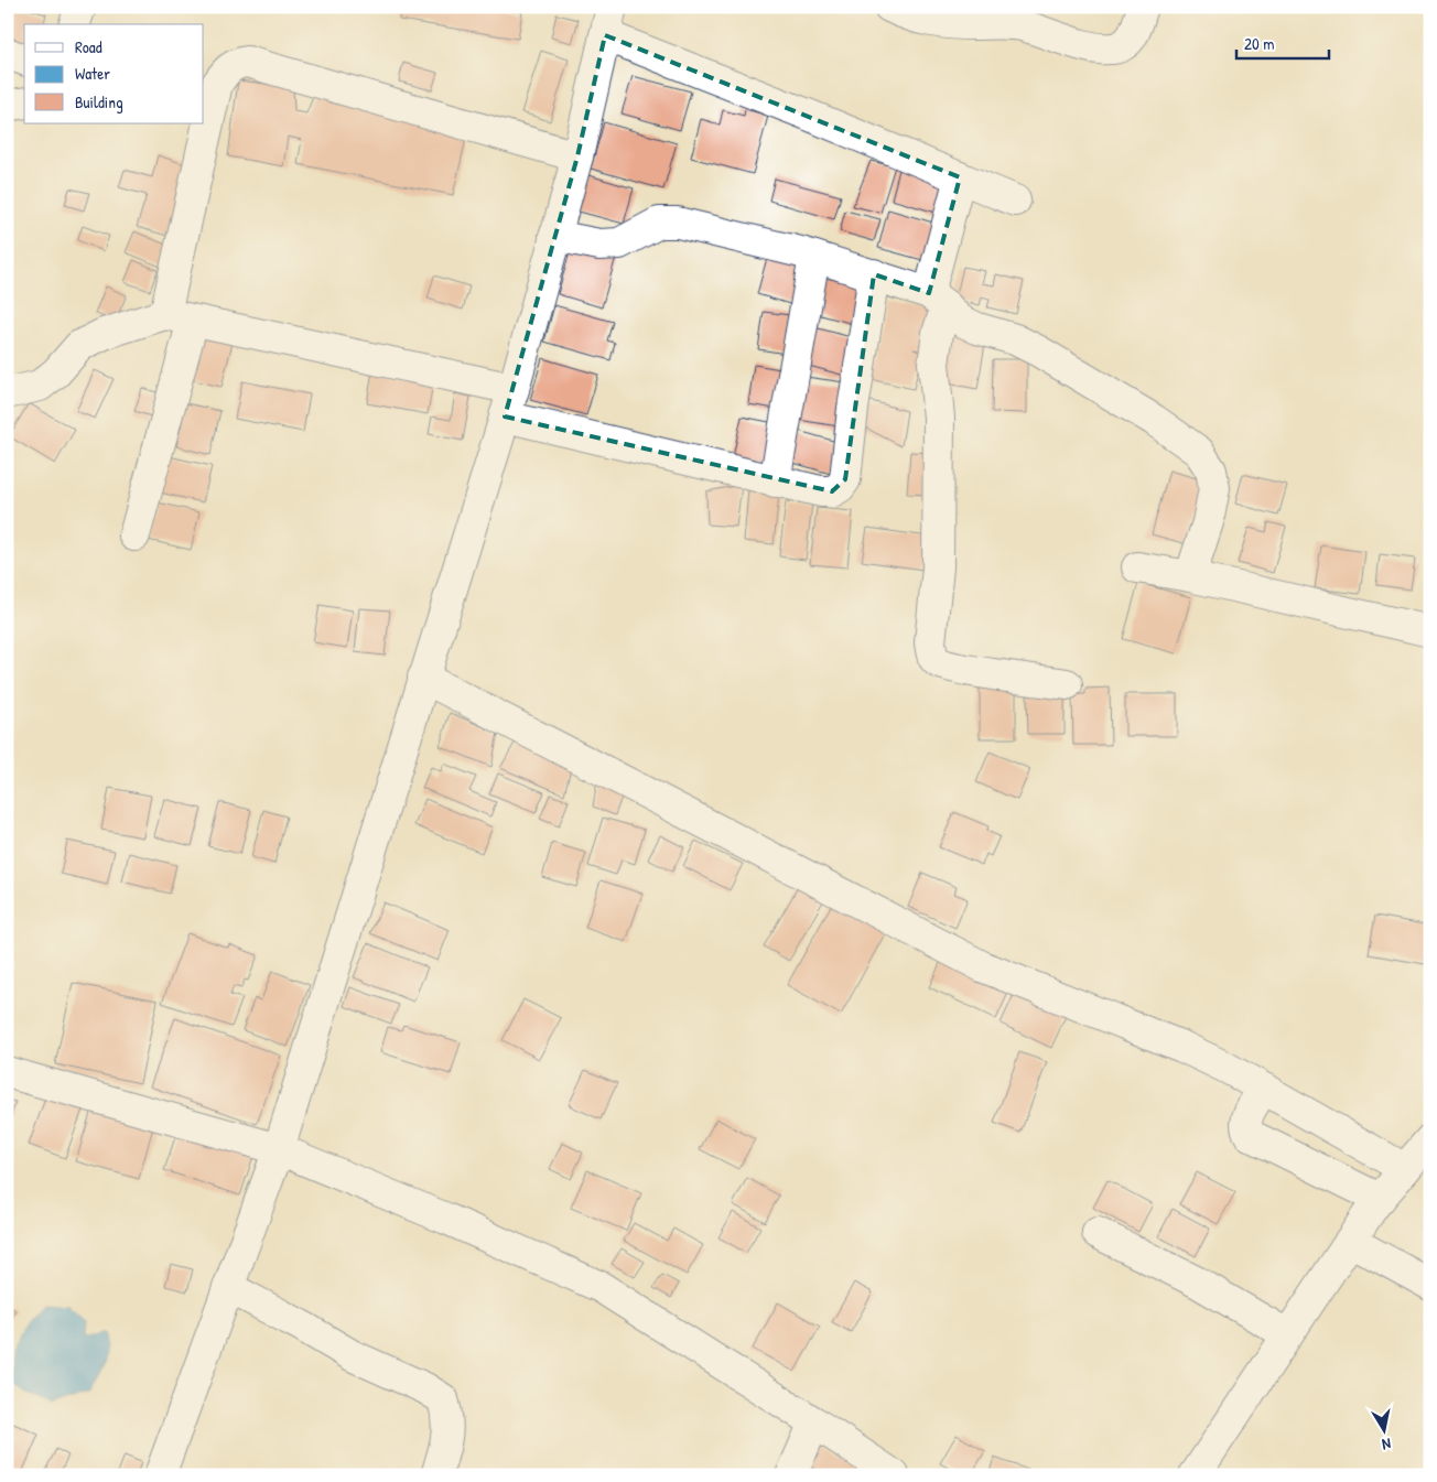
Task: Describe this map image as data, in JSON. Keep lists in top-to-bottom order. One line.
{"legend":["Road","Water","Building"],"scale_bar":"20 m","north":"bottom"}
